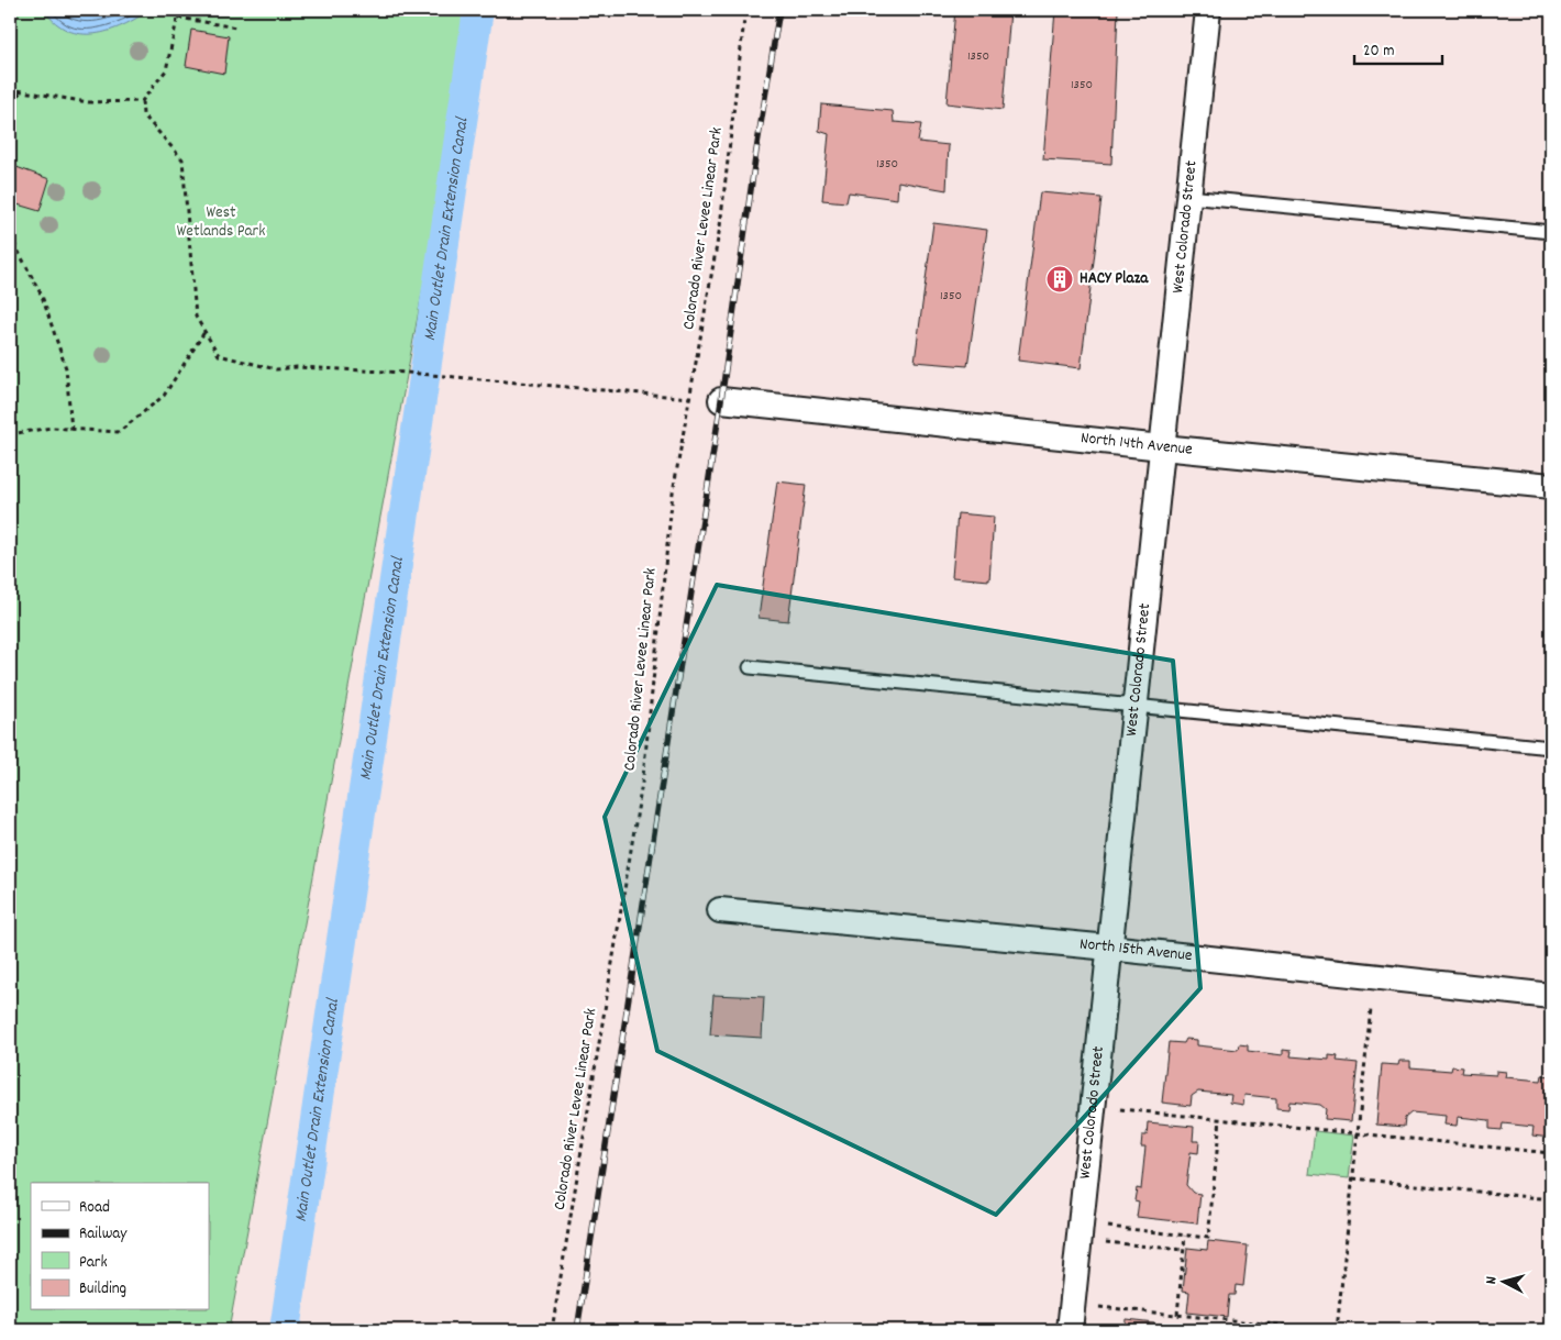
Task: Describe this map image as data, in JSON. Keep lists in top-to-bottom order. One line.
{"streets":{"street":["West Colorado Street","North 14th Avenue","North 15th Avenue"],"path":["Colorado River Levee Linear Park"]},"crossings":[["West Colorado Street","North 14th Avenue"],["West Colorado Street","North 15th Avenue"]],"water":["Main Outlet Drain Extension Canal"],"parks":["West Wetlands Park"],"places":{"building":["HACY Plaza"]},"house_numbers":["1350","1350","1350","1350"],"legend":["Road","Railway","Park","Building"],"scale_bar":"20 m","north":"left"}
